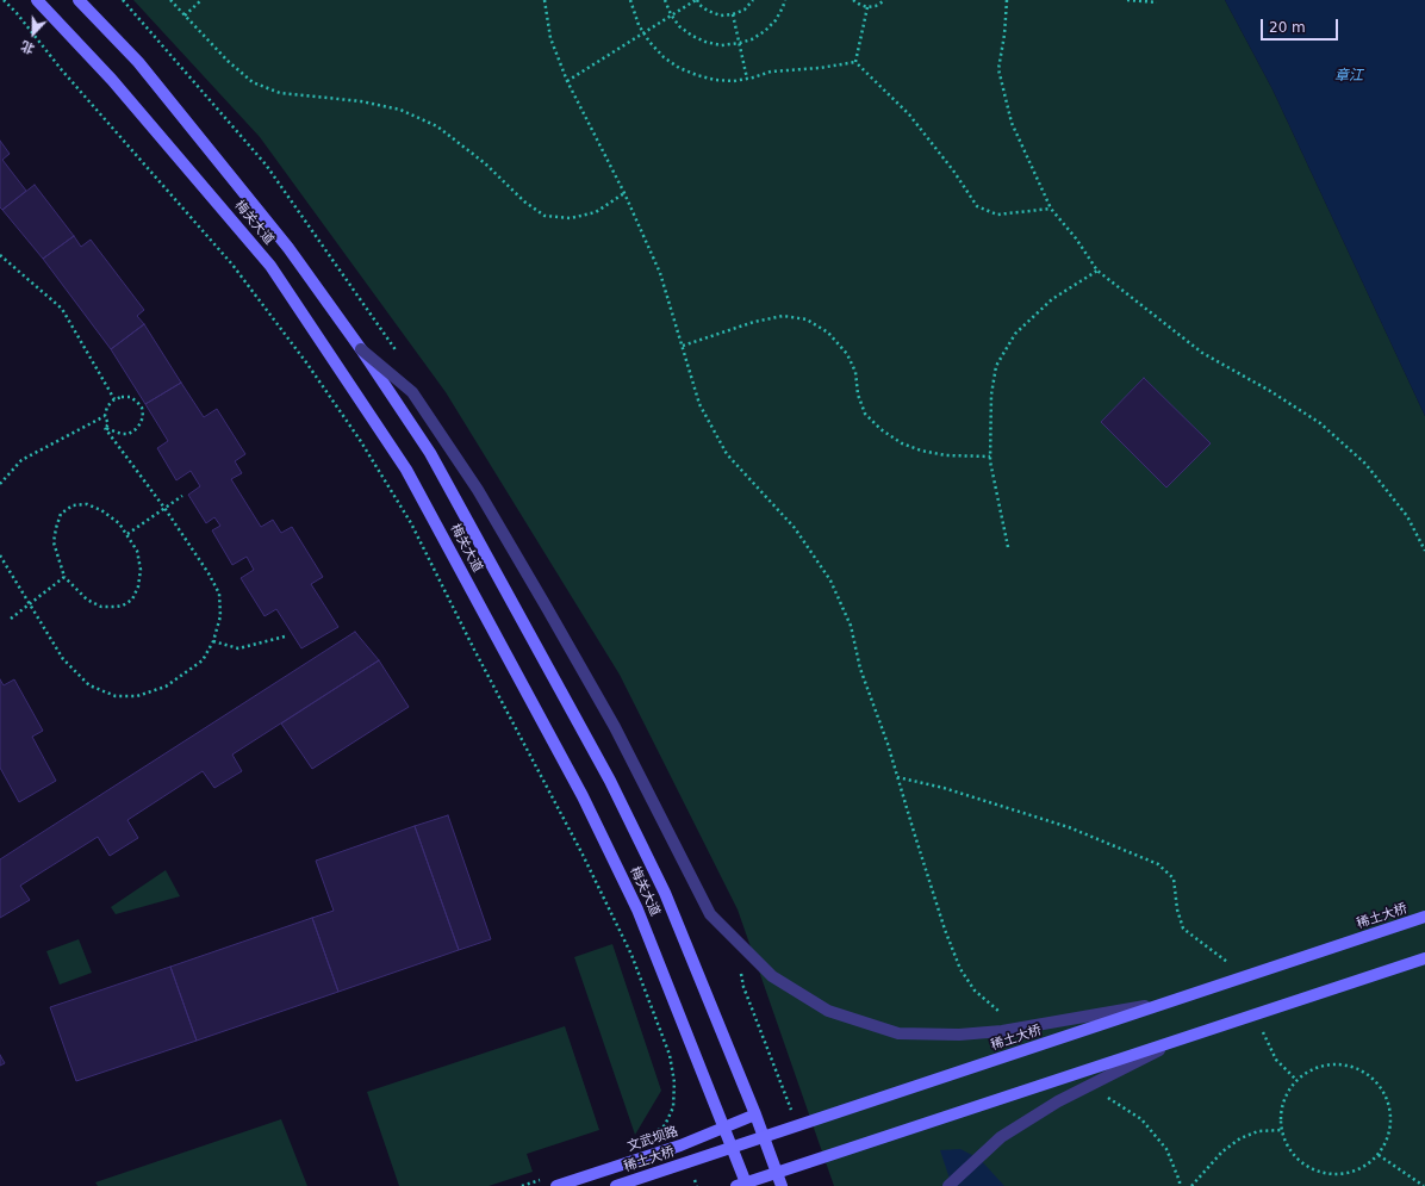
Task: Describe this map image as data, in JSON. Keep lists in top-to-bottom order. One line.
{"streets":{"main road":["梅关大道","稀土大桥","文武坝路"]},"crossings":[["梅关大道","文武坝路"]],"water":["章江"],"scale_bar":"20 m","north":"bottom"}
